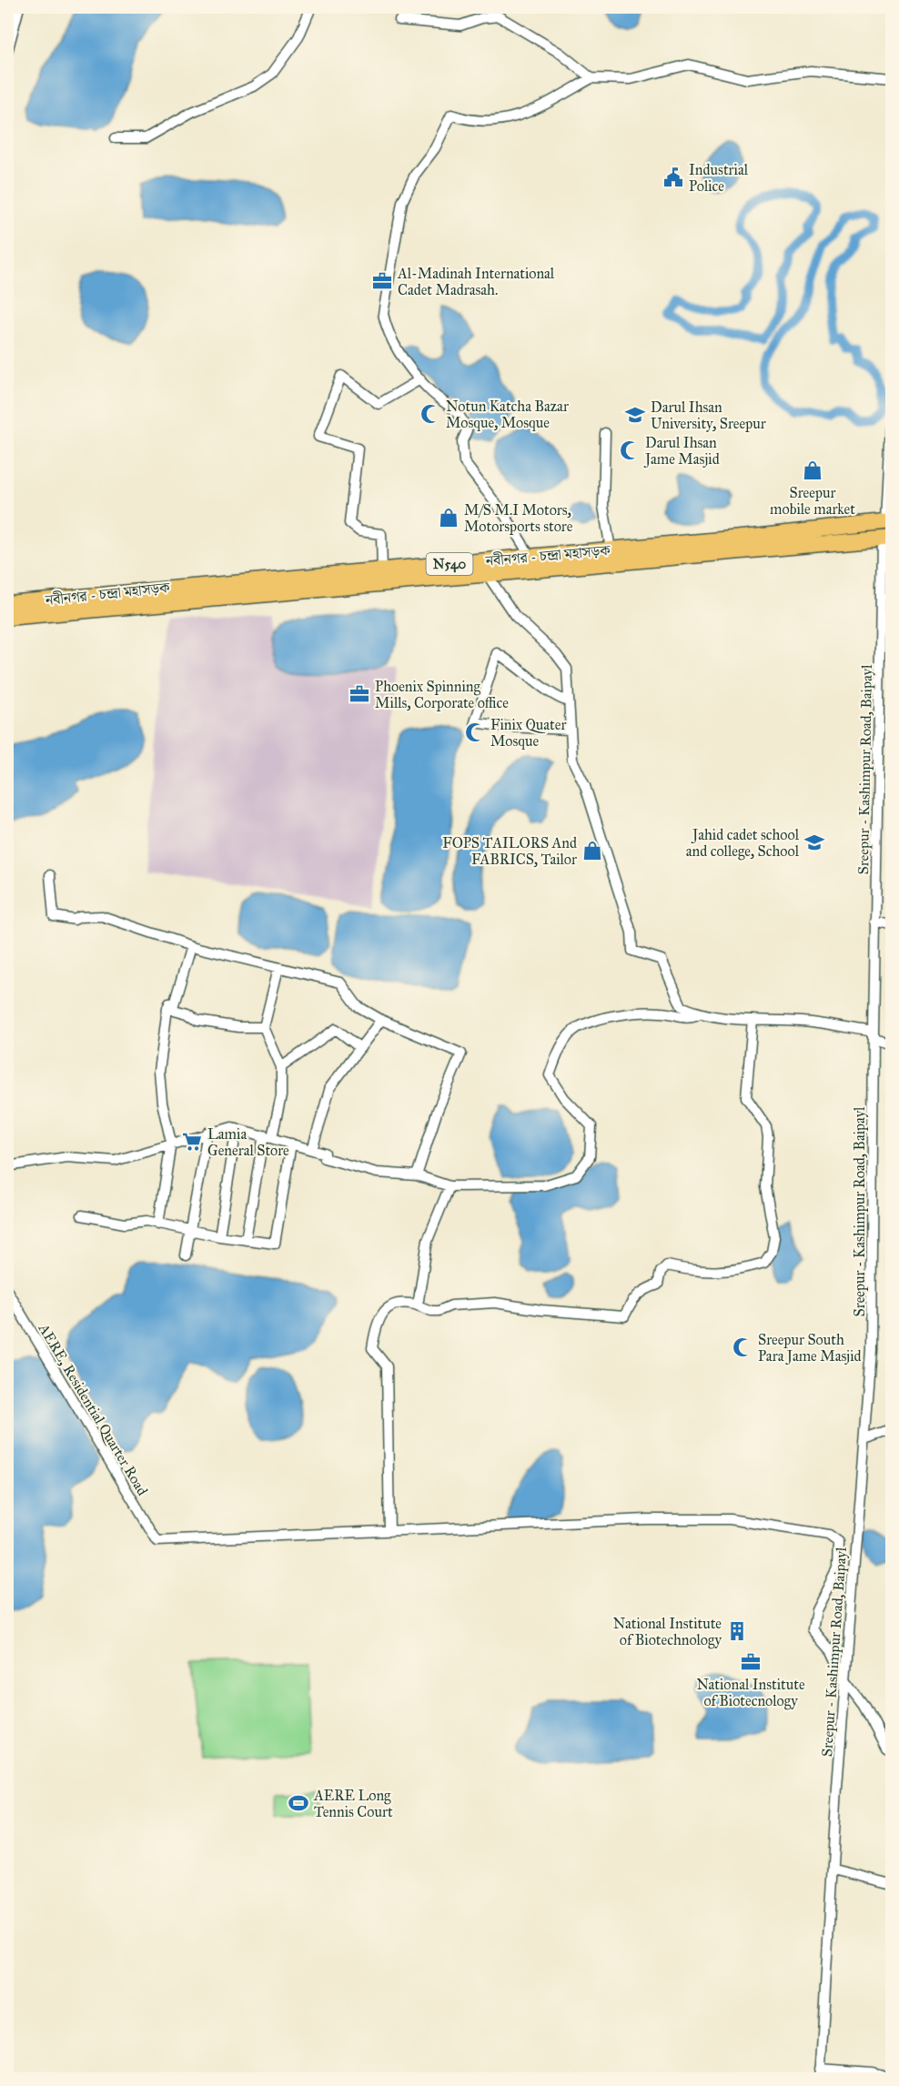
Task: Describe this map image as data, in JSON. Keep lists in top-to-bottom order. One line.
{"streets":{"highway":["নবীনগর - চন্দ্রা মহাসড়ক","N540"],"street":["Sreepur - Kashimpur Road, Baipayl","AERE, Residential Quarter Road"]},"crossings":[["নবীনগর - চন্দ্রা মহাসড়ক","Sreepur - Kashimpur Road, Baipayl"]],"places":{"public building":["Industrial Police"],"office":["Al-Madinah International Cadet Madrasah.","Phoenix Spinning Mills, Corporate office","National Institute of Biotecnology"],"mosque":["Notun Katcha Bazar Mosque, Mosque","Darul Ihsan Jame Masjid","Finix Quater Mosque","Sreepur South Para Jame Masjid"],"school or university":["Darul Ihsan University, Sreepur","Jahid cadet school and college, School"],"shop":["Sreepur mobile market","M/S M.I Motors, Motorsports store","FOPS TAILORS And FABRICS, Tailor"],"supermarket":["Lamia General Store"],"building":["National Institute of Biotechnology"],"sports":["AERE Long Tennis Court"]}}
